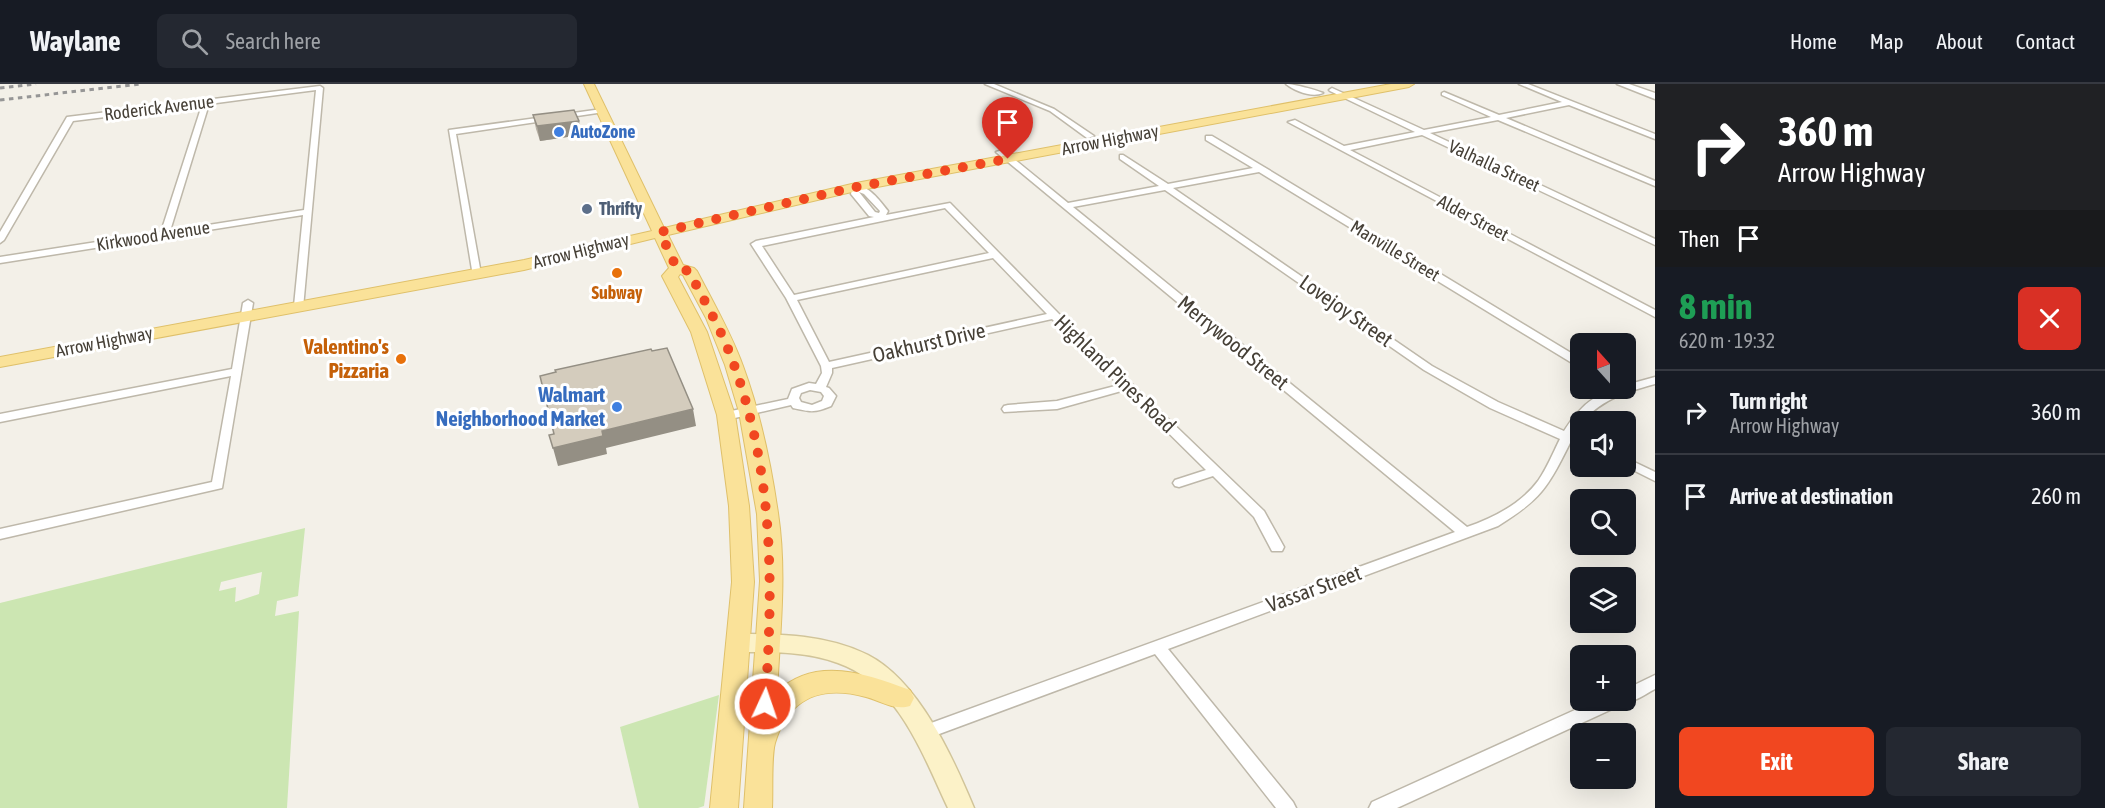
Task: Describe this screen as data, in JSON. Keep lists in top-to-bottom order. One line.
{"streets":{"main road":["Arrow Highway"],"street":["Roderick Avenue","Valhalla Street","Alder Street","Kirkwood Avenue","Manville Street","Lovejoy Street","Oakhurst Drive","Merrywood Street","Highland Pines Road","Vassar Street"]},"crossings":[["Roderick Avenue","Kirkwood Avenue"],["Arrow Highway","Valhalla Street"],["Arrow Highway","Merrywood Street"],["Oakhurst Drive","Highland Pines Road"],["Merrywood Street","Vassar Street"]],"places":["AutoZone","Thrifty","Subway","Valentino's Pizzaria","Walmart Neighborhood Market"],"north":"top","page":{"header":"Waylane","search":"Search here","nav":["Home","Map","About","Contact"],"turn":["360 m","Arrow Highway"],"then":"Then","heading":["8 min","620 m · 19:32"],"map_buttons":["+","−"],"list":[{"name":"Turn right","note":"Arrow Highway","value":"360 m"},{"name":"Arrive at destination","value":"260 m"}],"buttons":["Exit","Share"]}}
